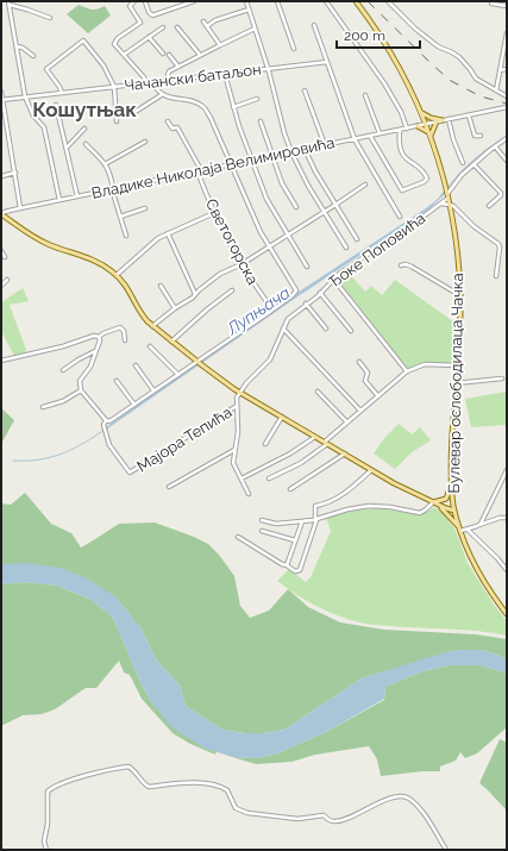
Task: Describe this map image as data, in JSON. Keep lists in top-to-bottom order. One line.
{"streets":{"main road":["Булевар ослободилаца Чачка"],"street":["Чачански батаљон","Владике Николаја Велимировића","Светогорска","Ђоке Поповића","Мајора Тепића"]},"crossings":[["Владике Николаја Велимировића","Светогорска"],["Владике Николаја Велимировића","Булевар ослободилаца Чачка"],["Ђоке Поповића","Булевар ослободилаца Чачка"]],"districts":["Кошутњак"],"water":["Лупњача"],"scale_bar":"200 m"}
